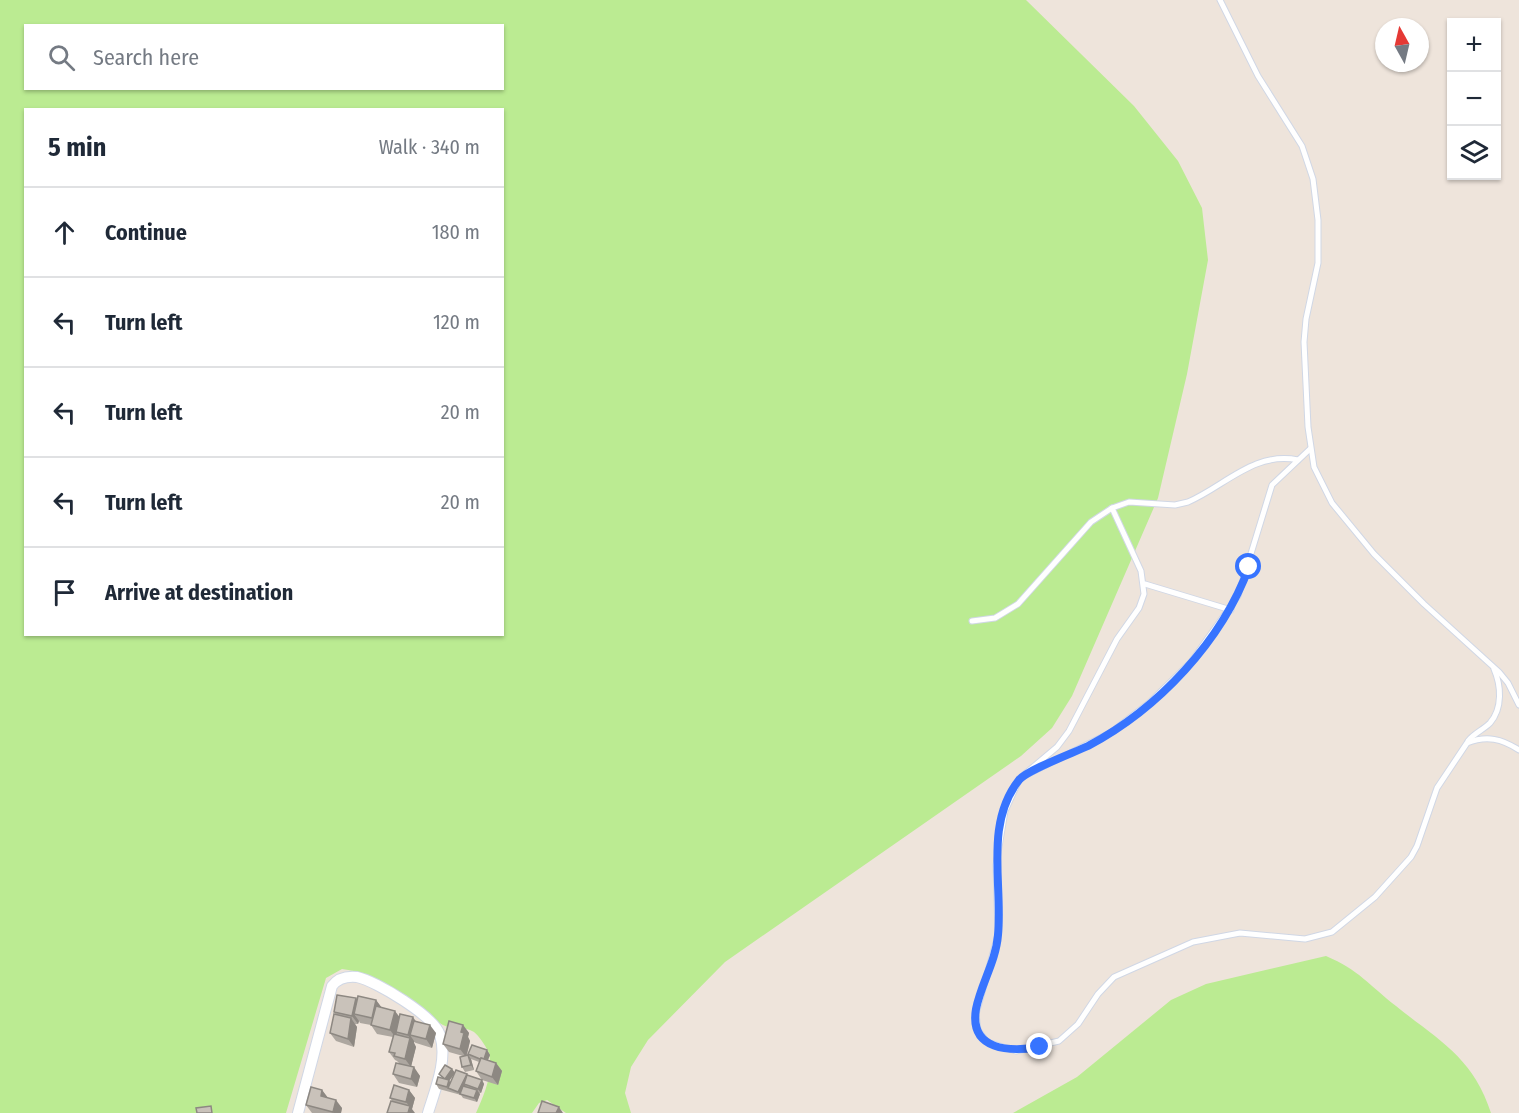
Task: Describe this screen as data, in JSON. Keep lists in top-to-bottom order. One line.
{"north":"top","page":{"map_buttons":["+","−"],"search":"Search here","heading":["5 min","Walk · 340 m"],"list":[["Continue","180 m"],["Turn left","120 m"],["Turn left","20 m"],["Turn left","20 m"],"Arrive at destination"]}}
